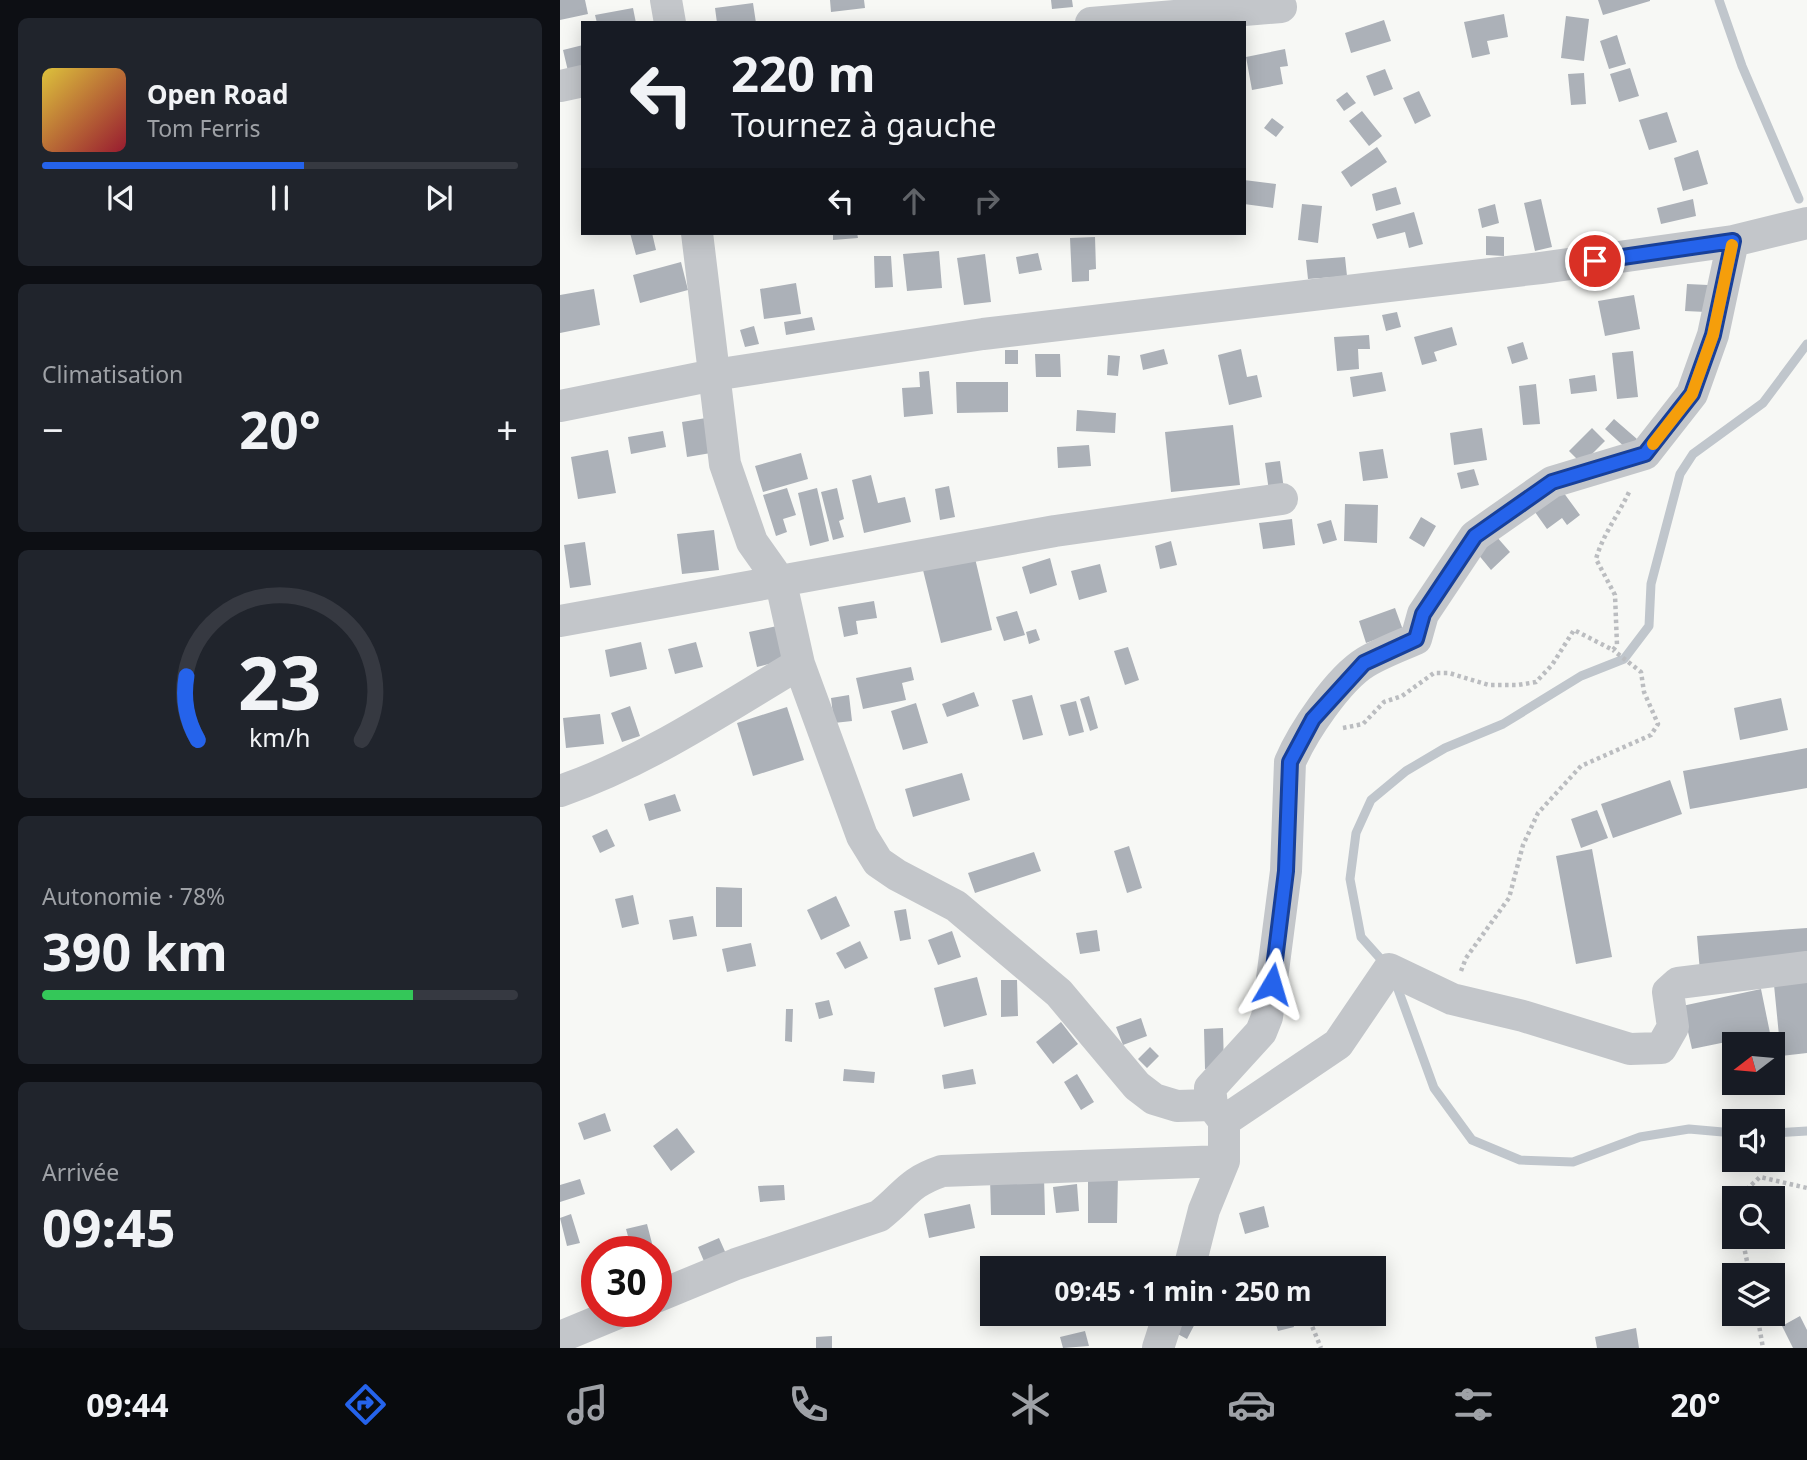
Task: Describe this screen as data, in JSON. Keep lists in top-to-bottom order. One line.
{"north":"left","page":{"turn":["220 m","Tournez à gauche"],"song":["Open Road","Tom Ferris"],"tile":["Climatisation",["Autonomie · 78%","390 km"],["Arrivée","09:45"]],"heat":["−","20°","+"],"limit":"30","trip":"09:45 · 1 min · 250 m","tabs":["09:44","20°"],"gauge":["23","km/h"]}}
